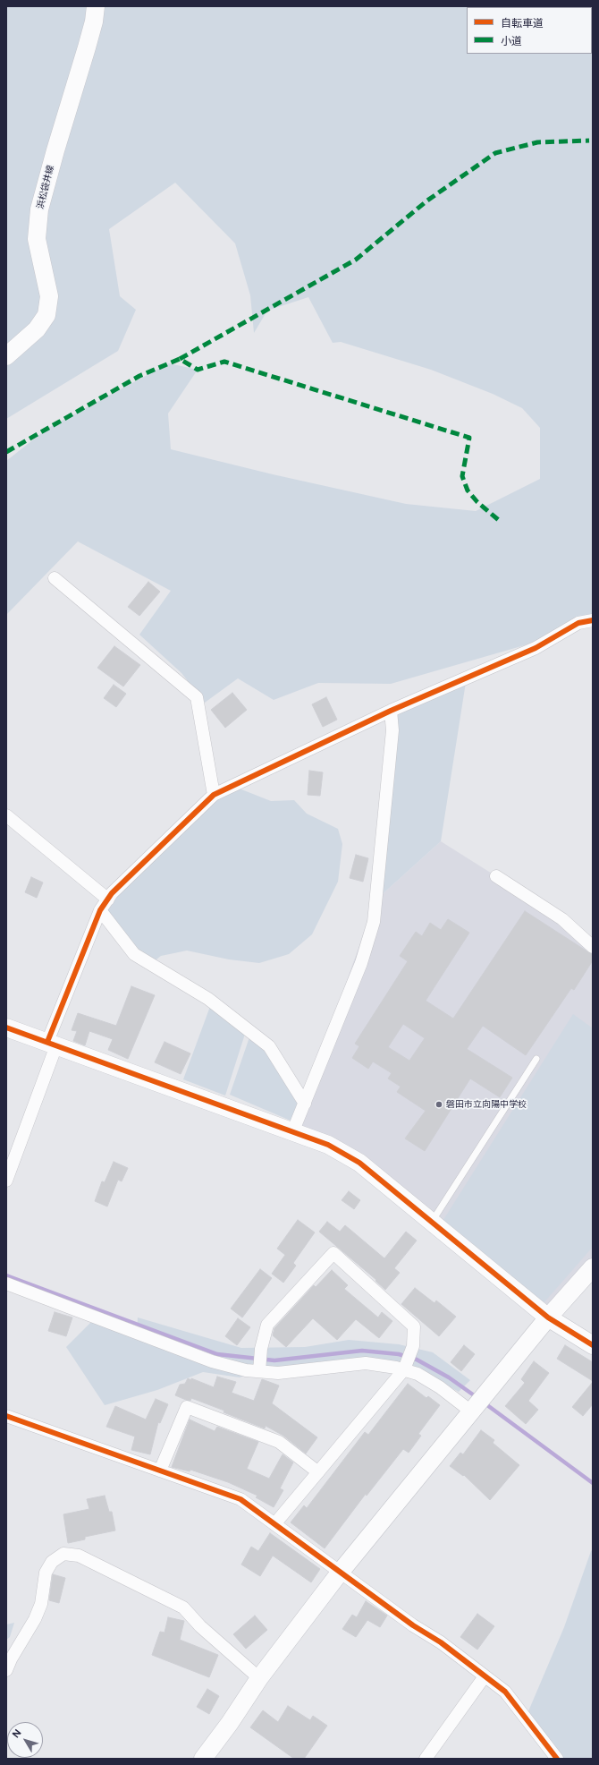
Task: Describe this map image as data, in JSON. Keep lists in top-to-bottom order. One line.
{"streets":{"street":["浜松袋井線"]},"places":["磐田市立向陽中学校"],"legend":["自転車道","小道"],"north":"top left"}
